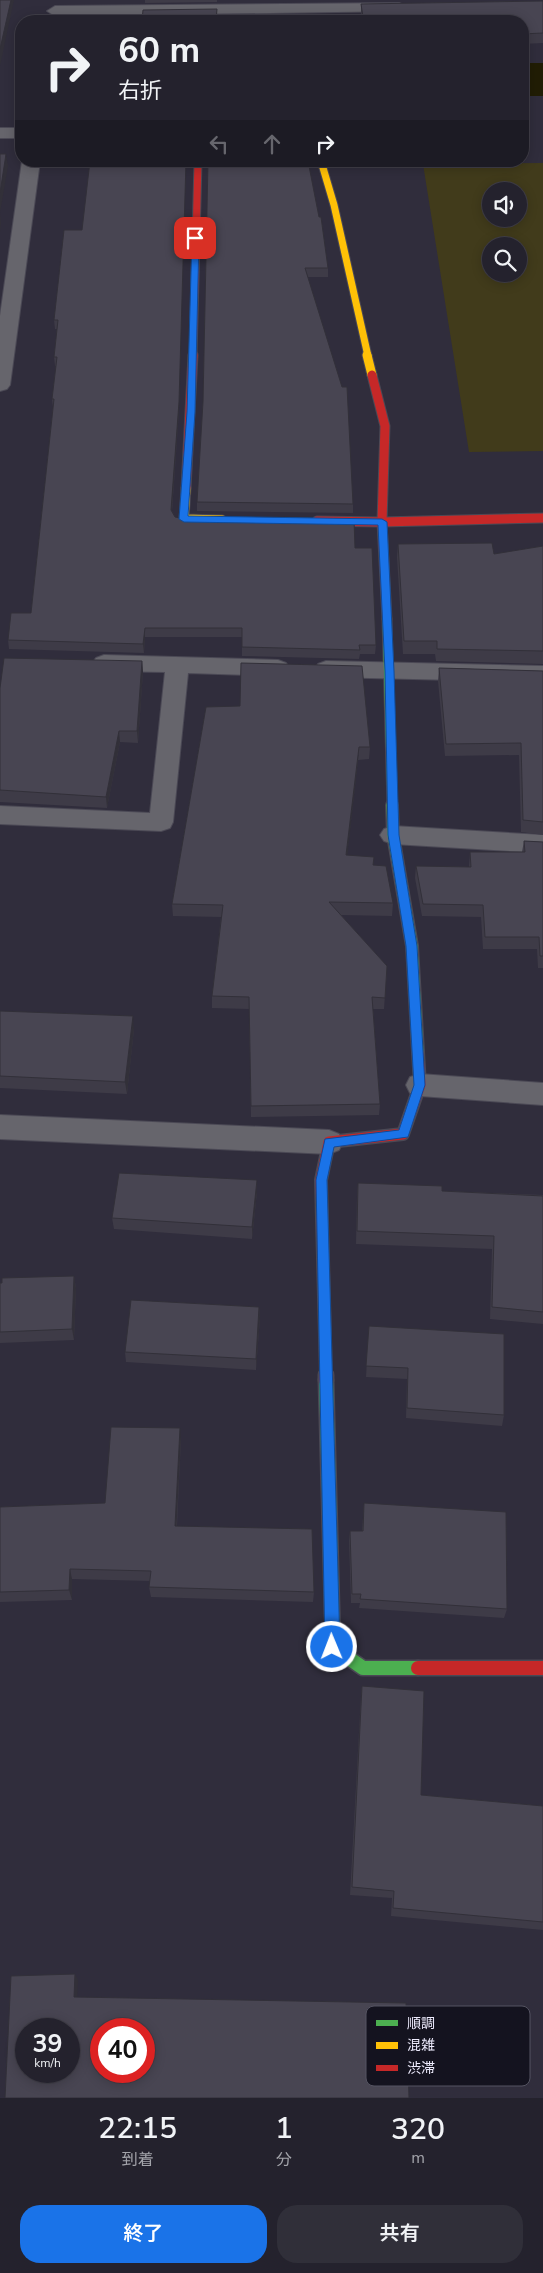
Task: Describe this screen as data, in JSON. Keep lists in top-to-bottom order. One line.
{"legend":["順調","混雑","渋滞"],"page":{"turn":["60 m","右折"],"speed":"39 km/h","limit":"40","eta":["22:15","到着","1","分","320","m"],"buttons":["終了","共有"]}}
